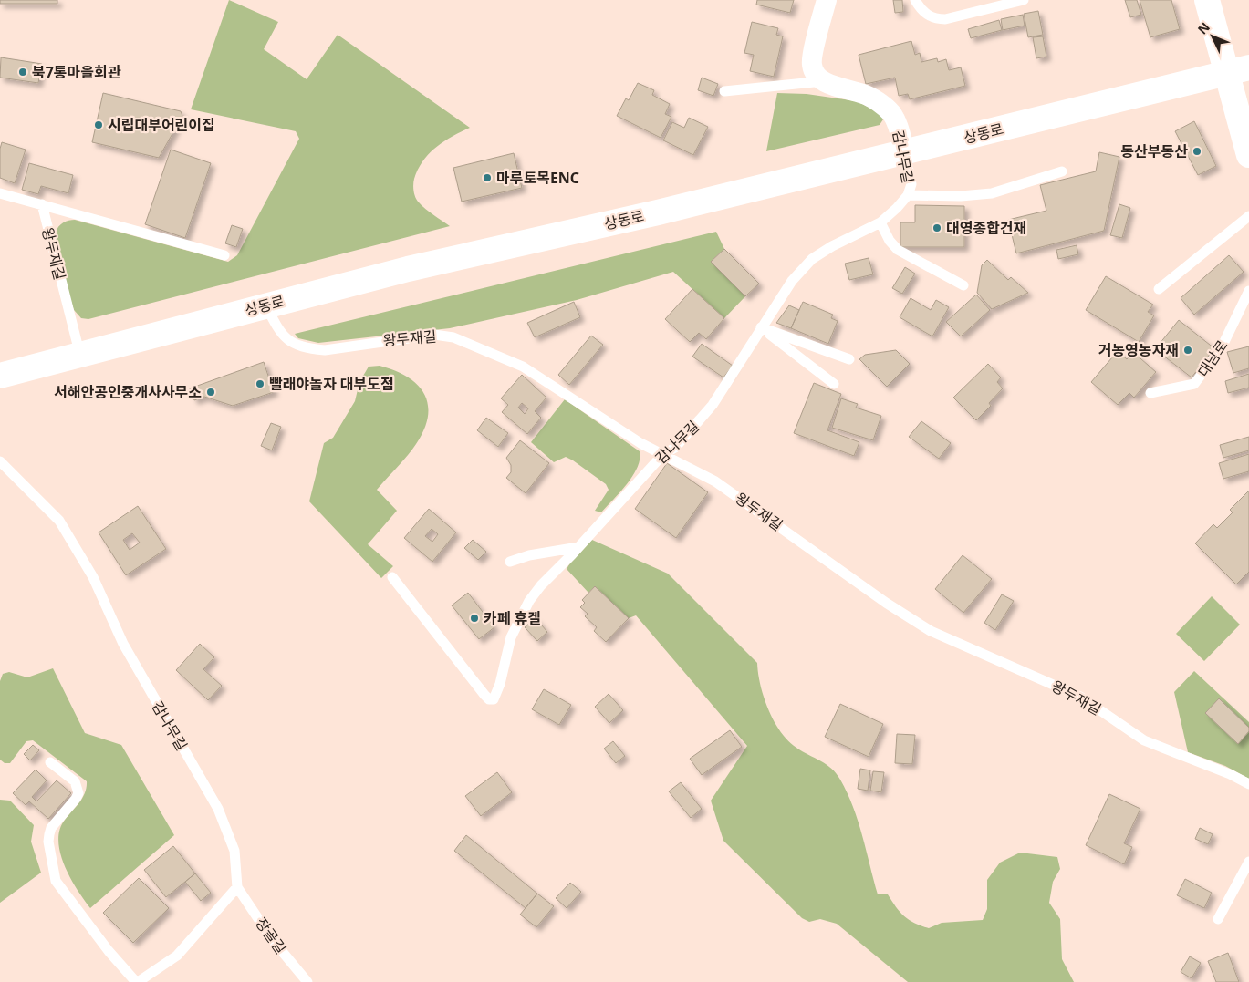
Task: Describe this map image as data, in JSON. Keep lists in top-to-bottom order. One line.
{"streets":{"street":["상동로","감나무길"],"lane":["왕두재길","대남로","장골길"]},"crossings":[["상동로","감나무길"],["상동로","왕두재길"],["감나무길","왕두재길"],["감나무길","장골길"]],"places":["북7통마을회관","시립대부어린이집","동산부동산","마루토목ENC","대영종합건재","거농영농자재","빨래야놀자 대부도점","서해안공인중개사사무소","카페 휴겔"],"north":"top left"}
